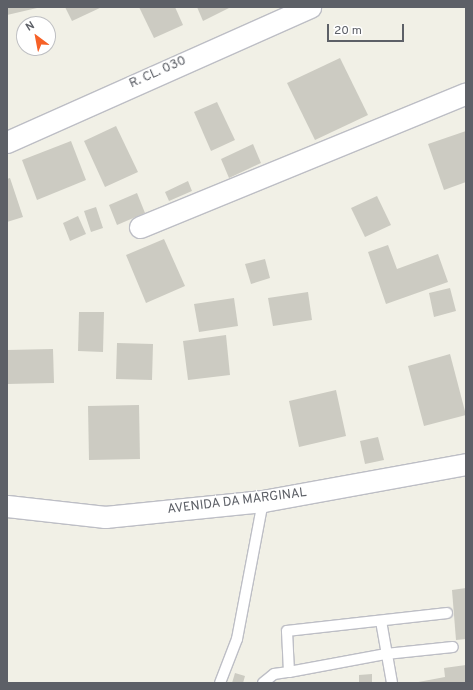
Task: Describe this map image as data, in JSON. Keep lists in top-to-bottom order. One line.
{"streets":{"street":["R. CL. 030","AVENIDA DA MARGINAL"]},"scale_bar":"20 m","north":"top left"}
